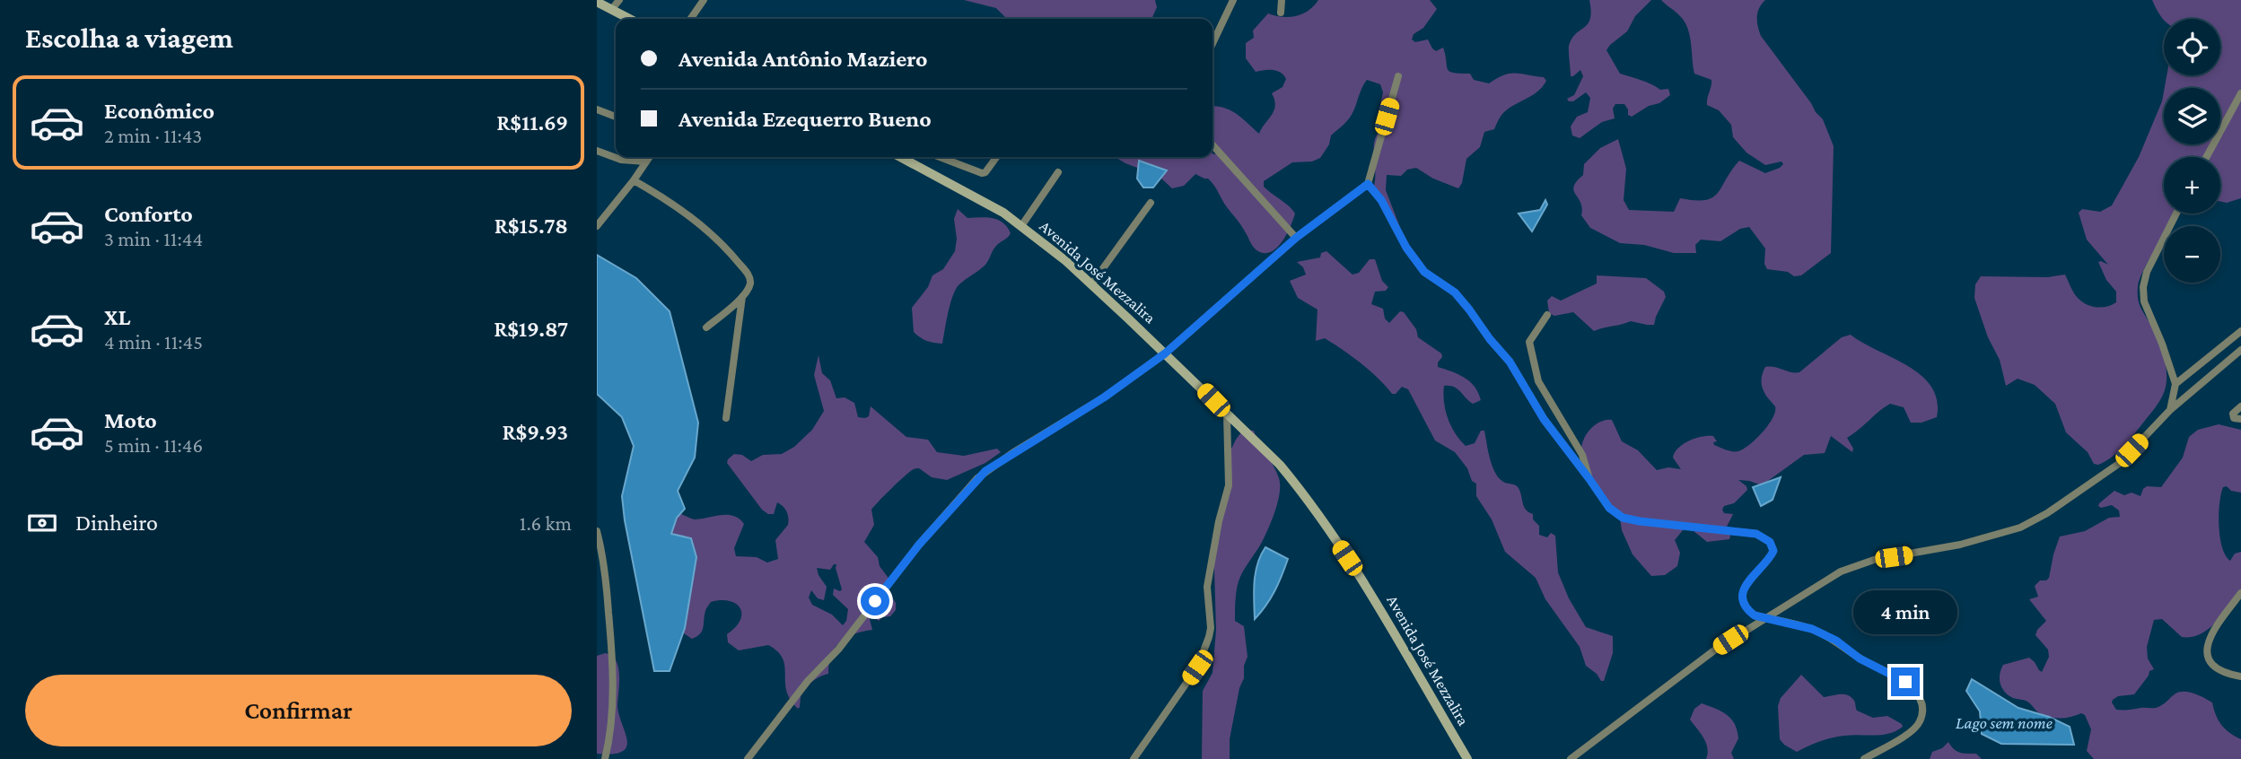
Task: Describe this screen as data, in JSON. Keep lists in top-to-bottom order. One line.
{"streets":{"main road":["Avenida José Mezzalira"]},"water":["Lago sem nome"],"page":{"heading":"Escolha a viagem","map_buttons":["+","−"],"banner":["Avenida Antônio Maziero","Avenida Ezequerro Bueno"],"list":[{"name":"Econômico","note":"2 min · 11:43","value":"R$11.69"},{"name":"Conforto","note":"3 min · 11:44","value":"R$15.78"},{"name":"XL","note":"4 min · 11:45","value":"R$19.87"},{"name":"Moto","note":"5 min · 11:46","value":"R$9.93"}],"pay":["Dinheiro","1.6 km"],"bubble":"4 min","buttons":"Confirmar"}}
